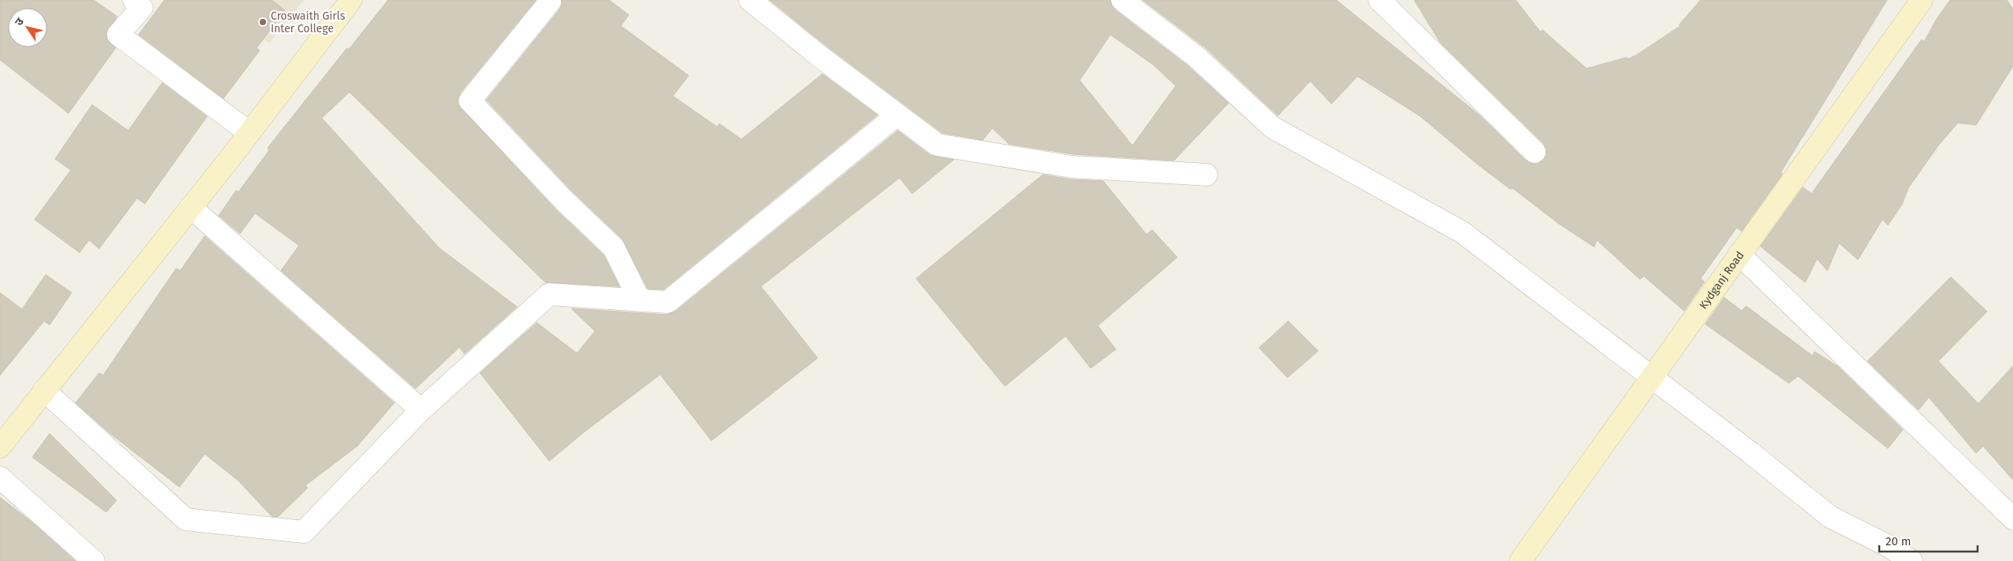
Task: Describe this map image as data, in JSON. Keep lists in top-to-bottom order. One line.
{"streets":{"main road":["Kydganj Road"]},"places":["Croswaith Girls Inter College"],"scale_bar":"20 m","north":"top left"}
